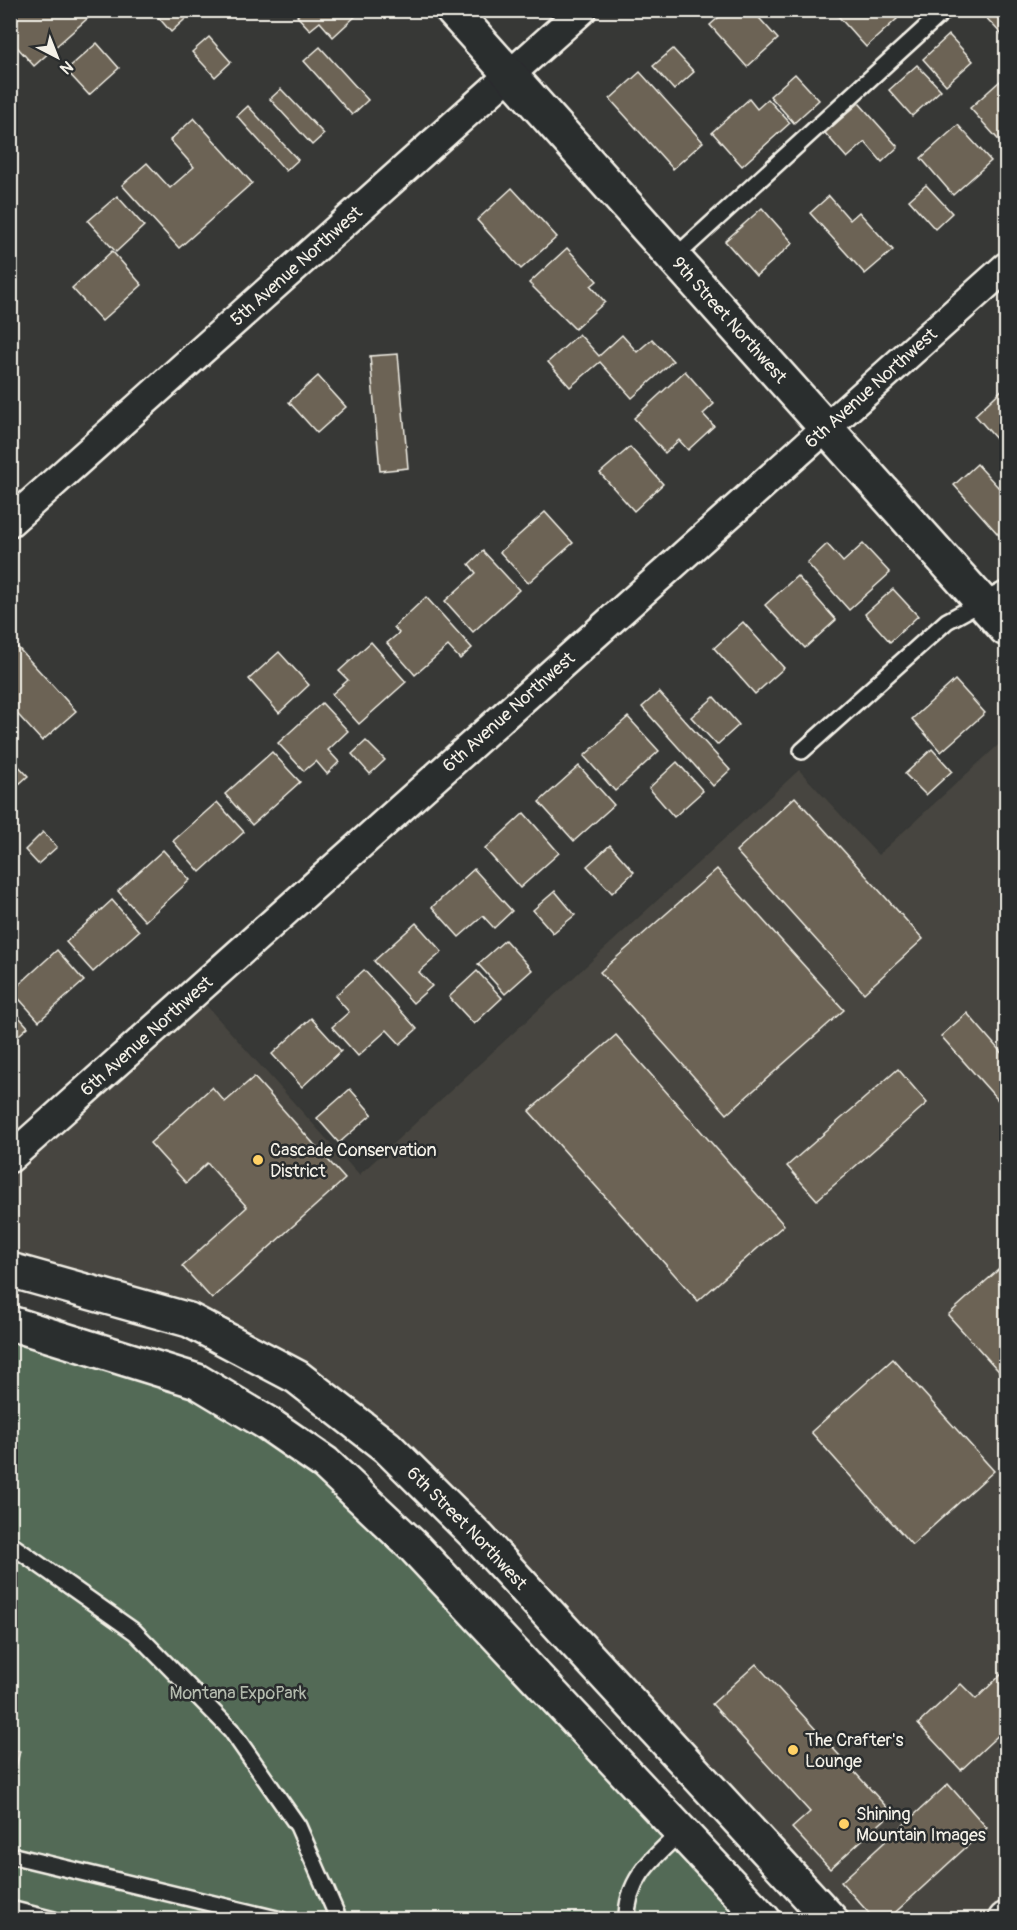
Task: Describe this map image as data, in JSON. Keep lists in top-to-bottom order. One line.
{"streets":{"main road":["9th Street Northwest","6th Street Northwest"],"street":["5th Avenue Northwest","6th Avenue Northwest"]},"crossings":[["5th Avenue Northwest","9th Street Northwest"],["9th Street Northwest","6th Avenue Northwest"]],"parks":["Montana ExpoPark"],"places":["Cascade Conservation District","The Crafter's Lounge","Shining Mountain Images"],"north":"bottom right"}
